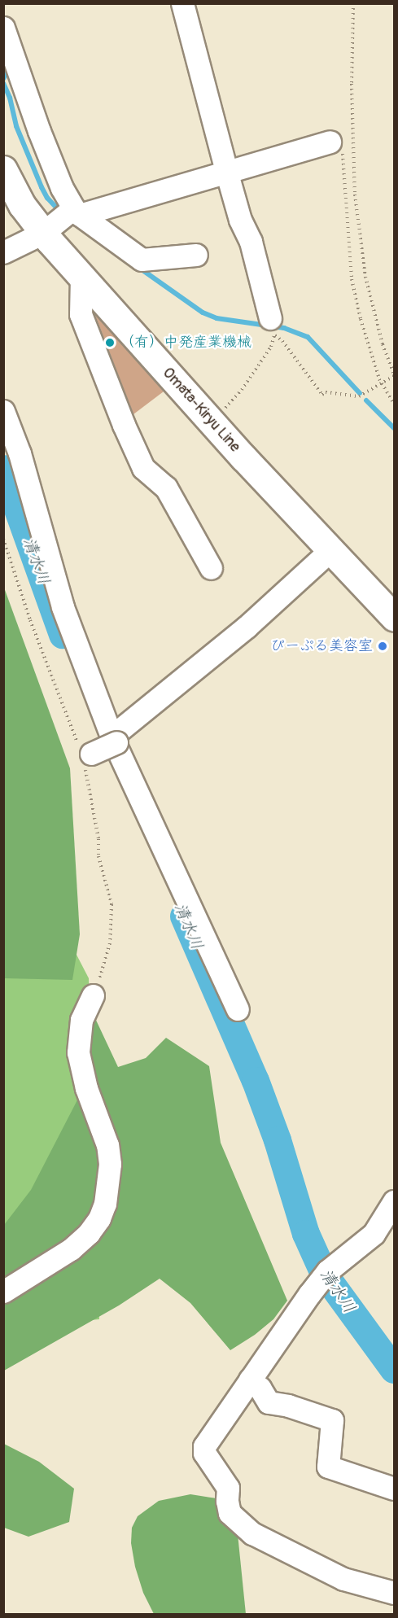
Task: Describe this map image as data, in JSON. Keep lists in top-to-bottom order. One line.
{"streets":{"main road":["Omata-Kiryu Line"]},"water":["清水川"],"places":["（有）中発産業機械","ぴーぷる美容室"]}
